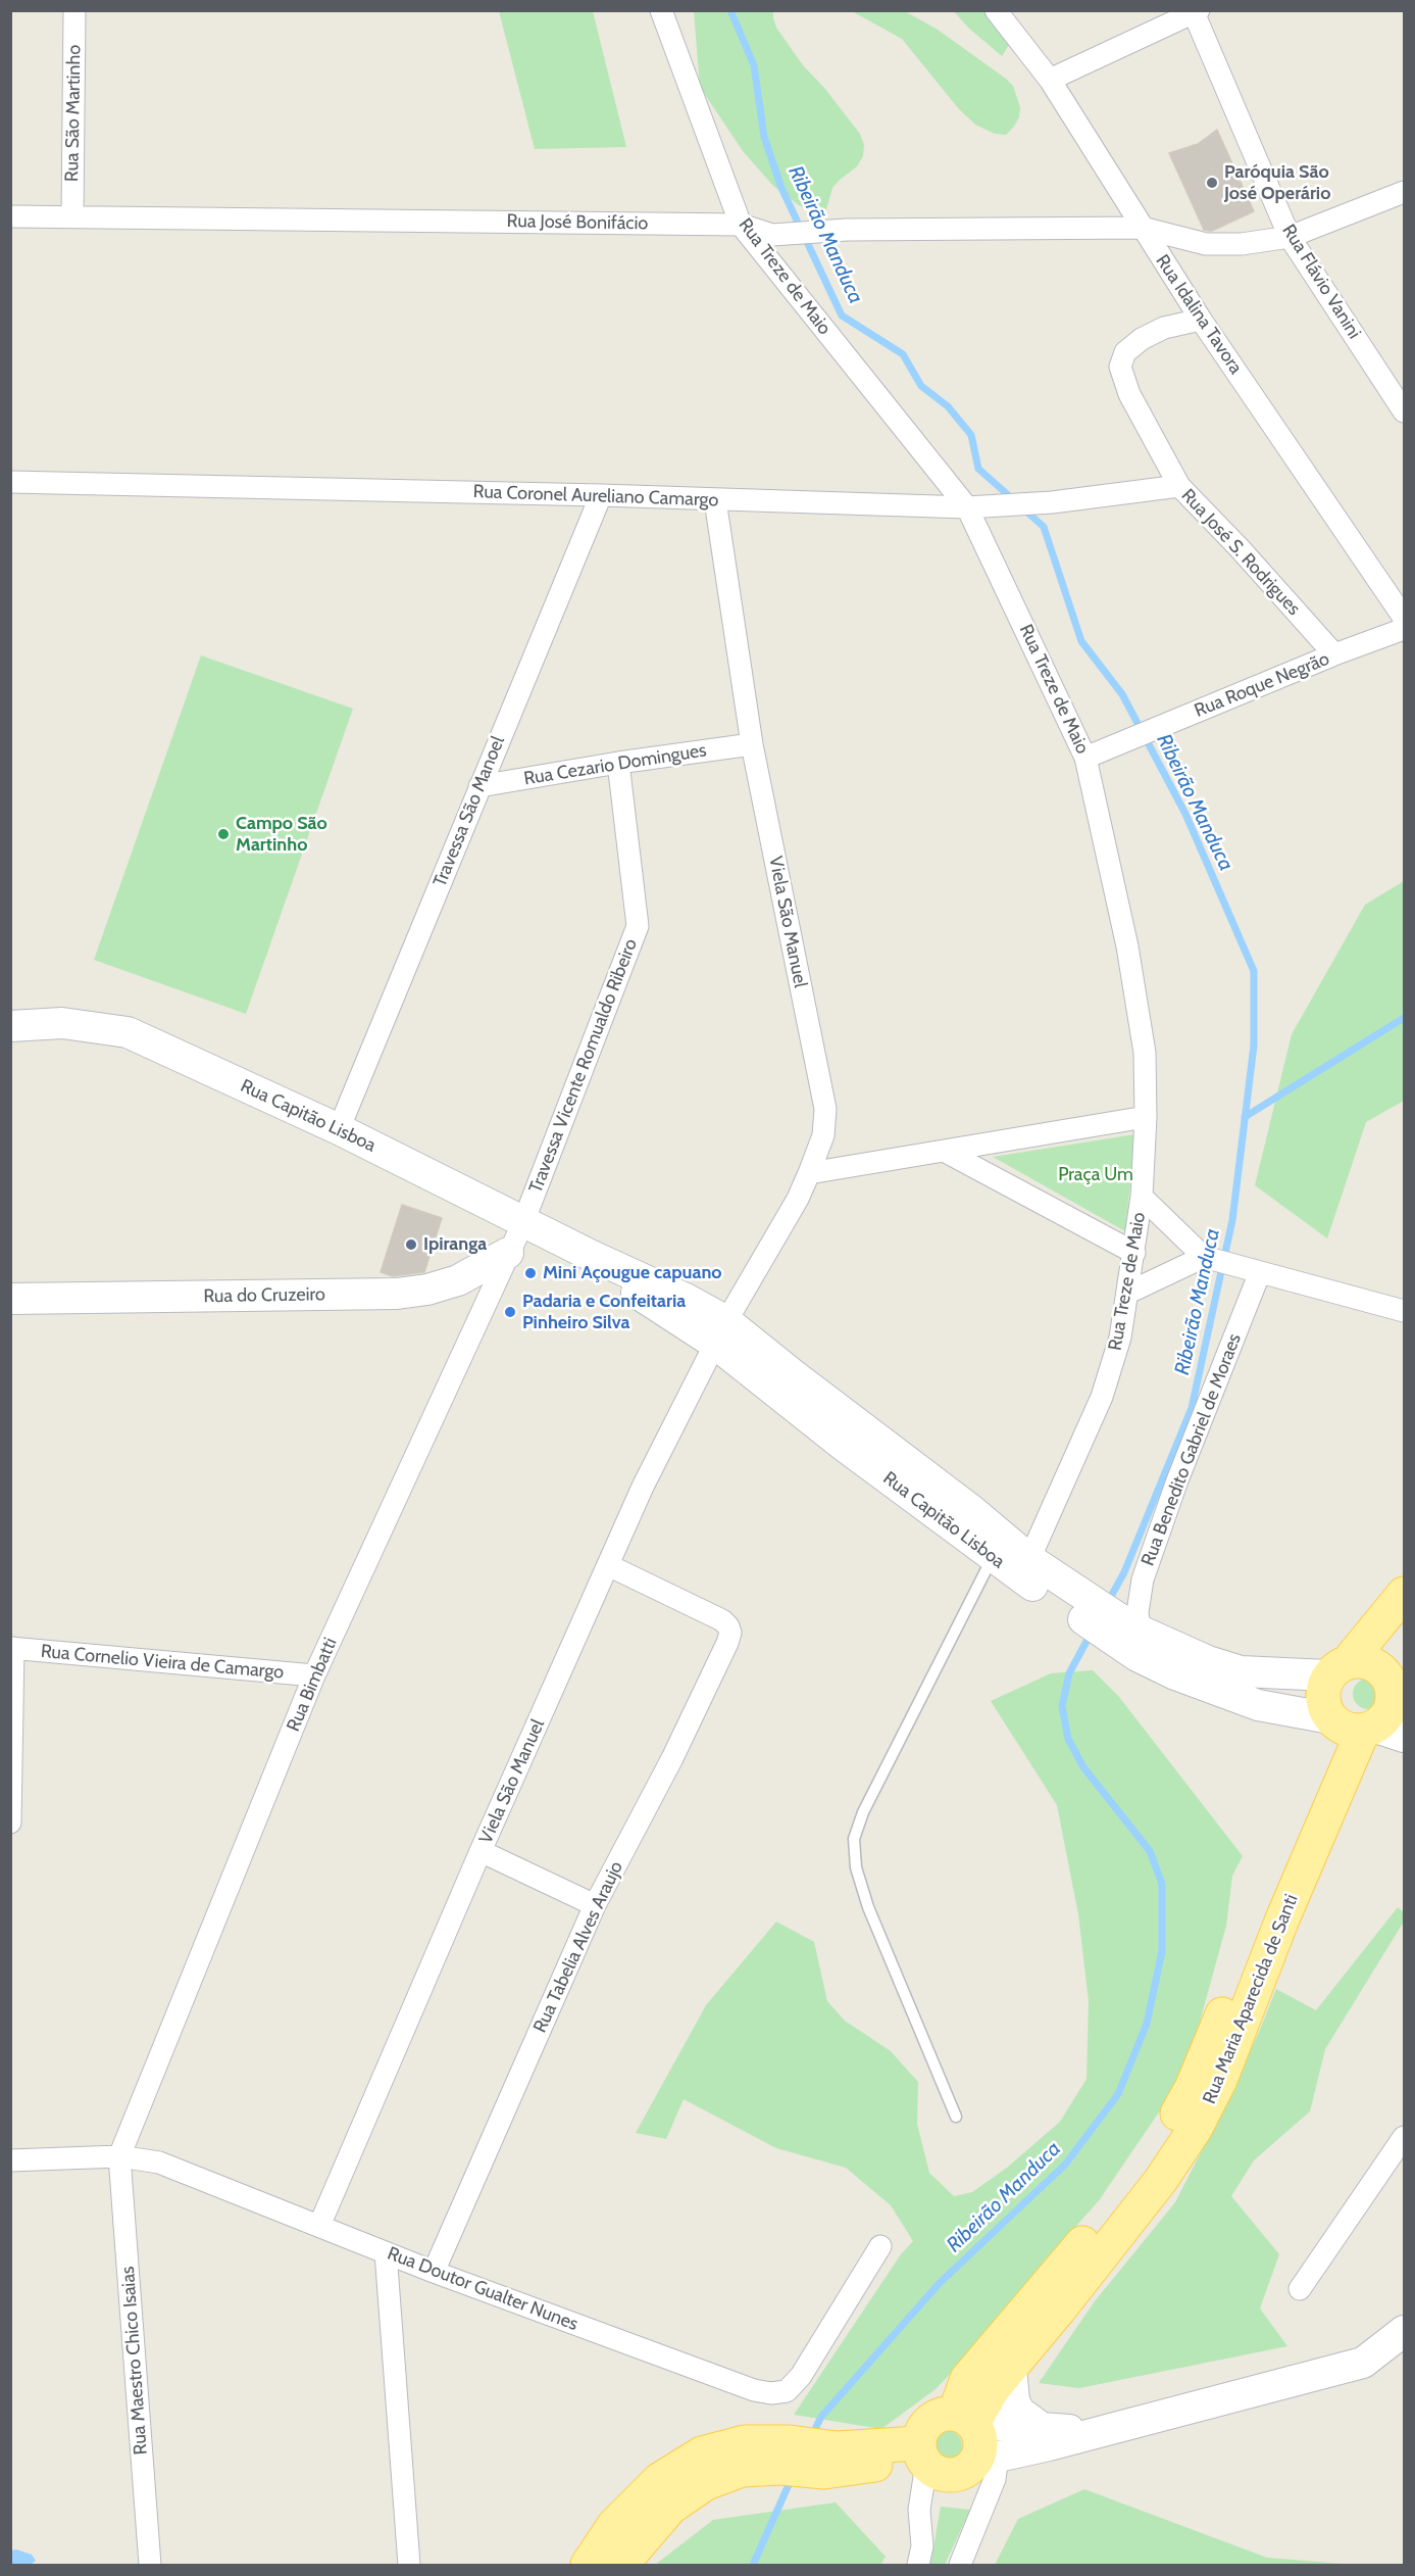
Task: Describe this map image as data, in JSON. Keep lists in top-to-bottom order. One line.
{"streets":{"main road":["Rua Maria Aparecida de Santi"],"street":["Rua São Martinho","Rua José Bonifácio","Rua Treze de Maio","Rua Flávio Vanini","Rua Idalina Tavora","Rua Coronel Aureliano Camargo","Rua José S. Rodrigues","Rua Roque Negrão","Rua Cezario Domingues","Travessa São Manoel","Viela São Manuel","Travessa Vicente Romualdo Ribeiro","Rua Capitão Lisboa","Rua do Cruzeiro","Rua Benedito Gabriel de Moraes","Rua Cornelio Vieira de Camargo","Rua Bimbatti","Rua Tabelia Alves Araujo","Rua Doutor Gualter Nunes","Rua Maestro Chico Isaias"]},"crossings":[["Rua São Martinho","Rua José Bonifácio"],["Rua José Bonifácio","Rua Treze de Maio"],["Rua José Bonifácio","Rua Flávio Vanini"],["Rua José Bonifácio","Rua Idalina Tavora"],["Rua Treze de Maio","Rua Coronel Aureliano Camargo"],["Rua Treze de Maio","Rua Roque Negrão"],["Rua Treze de Maio","Rua Capitão Lisboa"],["Rua Idalina Tavora","Rua José S. Rodrigues"],["Rua Coronel Aureliano Camargo","Rua José S. Rodrigues"],["Rua Coronel Aureliano Camargo","Travessa São Manoel"],["Rua Coronel Aureliano Camargo","Viela São Manuel"],["Rua José S. Rodrigues","Rua Roque Negrão"],["Rua Cezario Domingues","Travessa São Manoel"],["Rua Cezario Domingues","Viela São Manuel"],["Rua Cezario Domingues","Travessa Vicente Romualdo Ribeiro"],["Travessa São Manoel","Rua Capitão Lisboa"],["Viela São Manuel","Rua Capitão Lisboa"],["Viela São Manuel","Rua Tabelia Alves Araujo"],["Viela São Manuel","Rua Doutor Gualter Nunes"],["Travessa Vicente Romualdo Ribeiro","Rua Capitão Lisboa"],["Travessa Vicente Romualdo Ribeiro","Rua Bimbatti"],["Rua Capitão Lisboa","Rua Benedito Gabriel de Moraes"],["Rua Capitão Lisboa","Rua Bimbatti"],["Rua Capitão Lisboa","Rua Maria Aparecida de Santi"],["Rua do Cruzeiro","Rua Bimbatti"],["Rua Cornelio Vieira de Camargo","Rua Bimbatti"],["Rua Bimbatti","Rua Doutor Gualter Nunes"],["Rua Bimbatti","Rua Maestro Chico Isaias"],["Rua Tabelia Alves Araujo","Rua Doutor Gualter Nunes"],["Rua Doutor Gualter Nunes","Rua Maestro Chico Isaias"]],"water":["Ribeirão Manduca"],"parks":["Praça Um"],"places":["Paróquia São José Operário","Campo São Martinho","Ipiranga","Mini Açougue capuano","Padaria e Confeitaria Pinheiro Silva"]}
